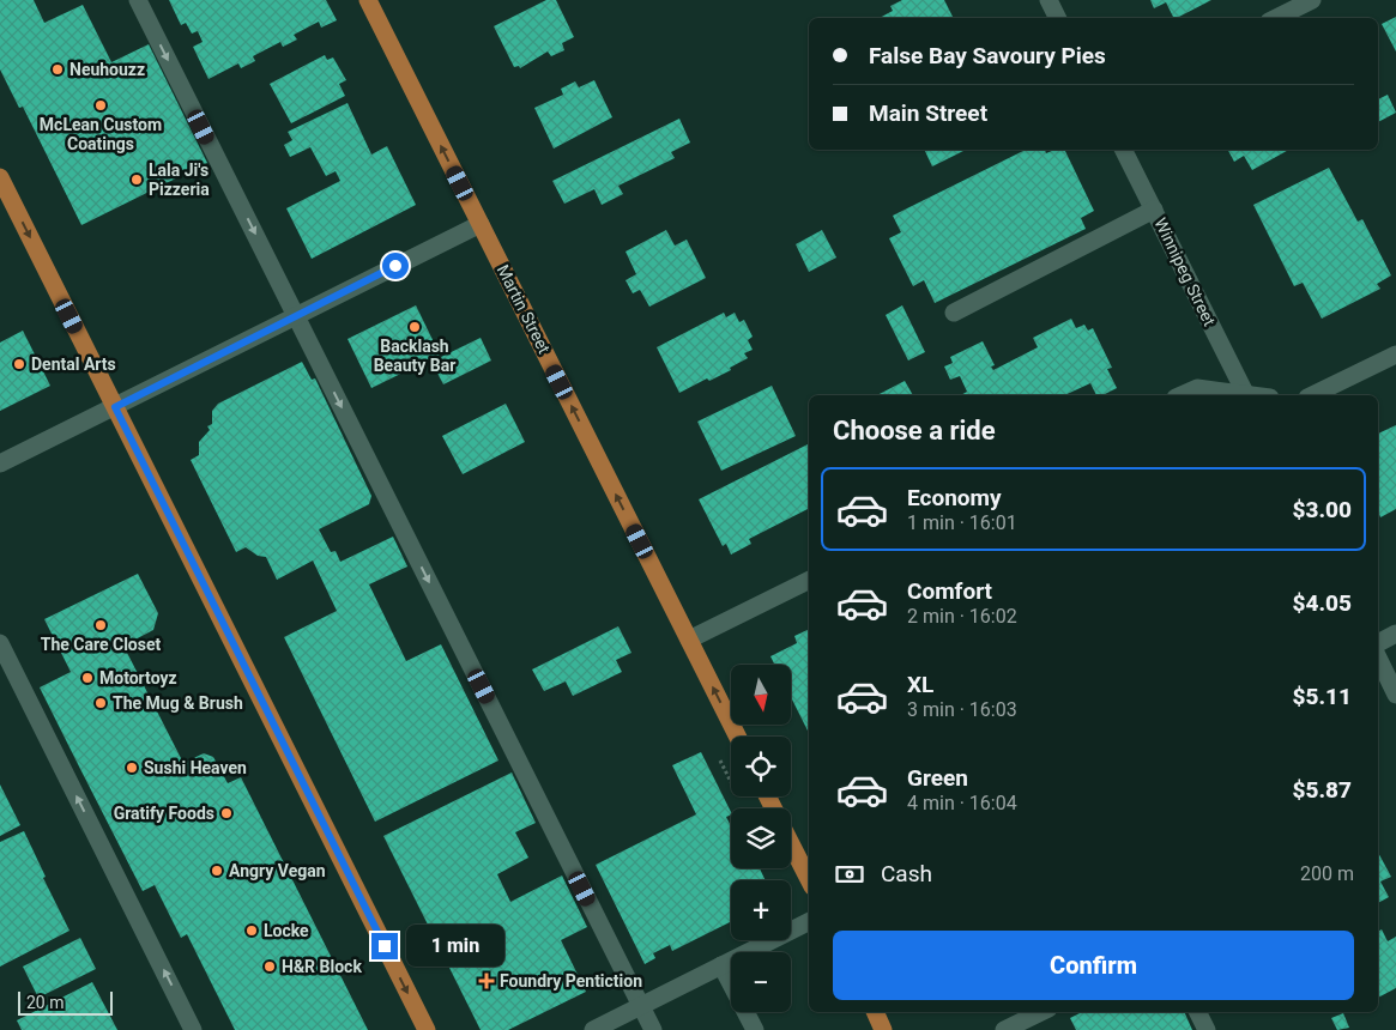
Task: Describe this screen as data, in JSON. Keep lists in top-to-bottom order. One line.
{"streets":{"main road":["Martin Street"],"street":["Winnipeg Street"]},"one_way":["Martin Street"],"places":{"other":["Neuhouzz","McLean Custom Coatings","Lala Ji's Pizzeria","Backlash Beauty Bar","Dental Arts","The Care Closet","Motortoyz","The Mug & Brush","Sushi Heaven","Gratify Foods","Angry Vegan","Locke","H&R Block"],"health":["Foundry Pentiction"]},"scale_bar":"20 m","north":"bottom","page":{"banner":["False Bay Savoury Pies","Main Street"],"heading":"Choose a ride","list":[{"name":"Economy","note":"1 min · 16:01","value":"$3.00"},{"name":"Comfort","note":"2 min · 16:02","value":"$4.05"},{"name":"XL","note":"3 min · 16:03","value":"$5.11"},{"name":"Green","note":"4 min · 16:04","value":"$5.87"}],"map_buttons":["+","−"],"pay":["Cash","200 m"],"buttons":"Confirm","bubble":"1 min","scale":"20 m"}}
